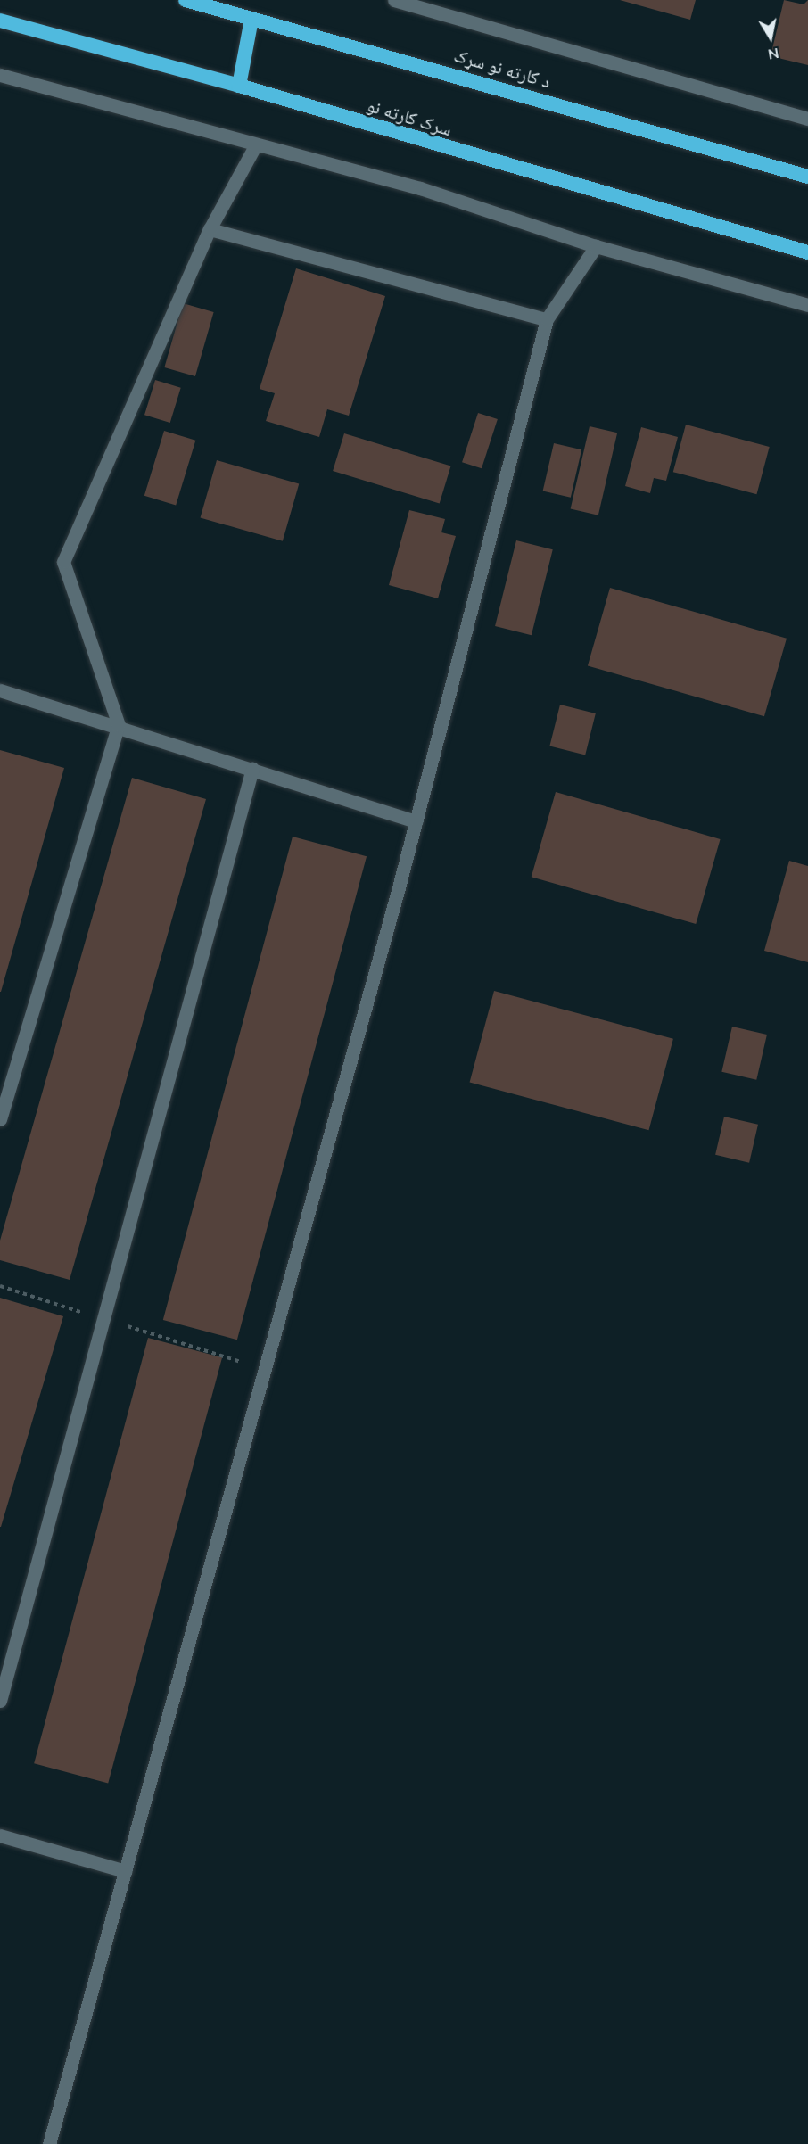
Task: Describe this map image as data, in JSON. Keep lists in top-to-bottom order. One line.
{"streets":{"highway":["د کارته نو سړک","سرک کارته نو"]},"north":"bottom"}
